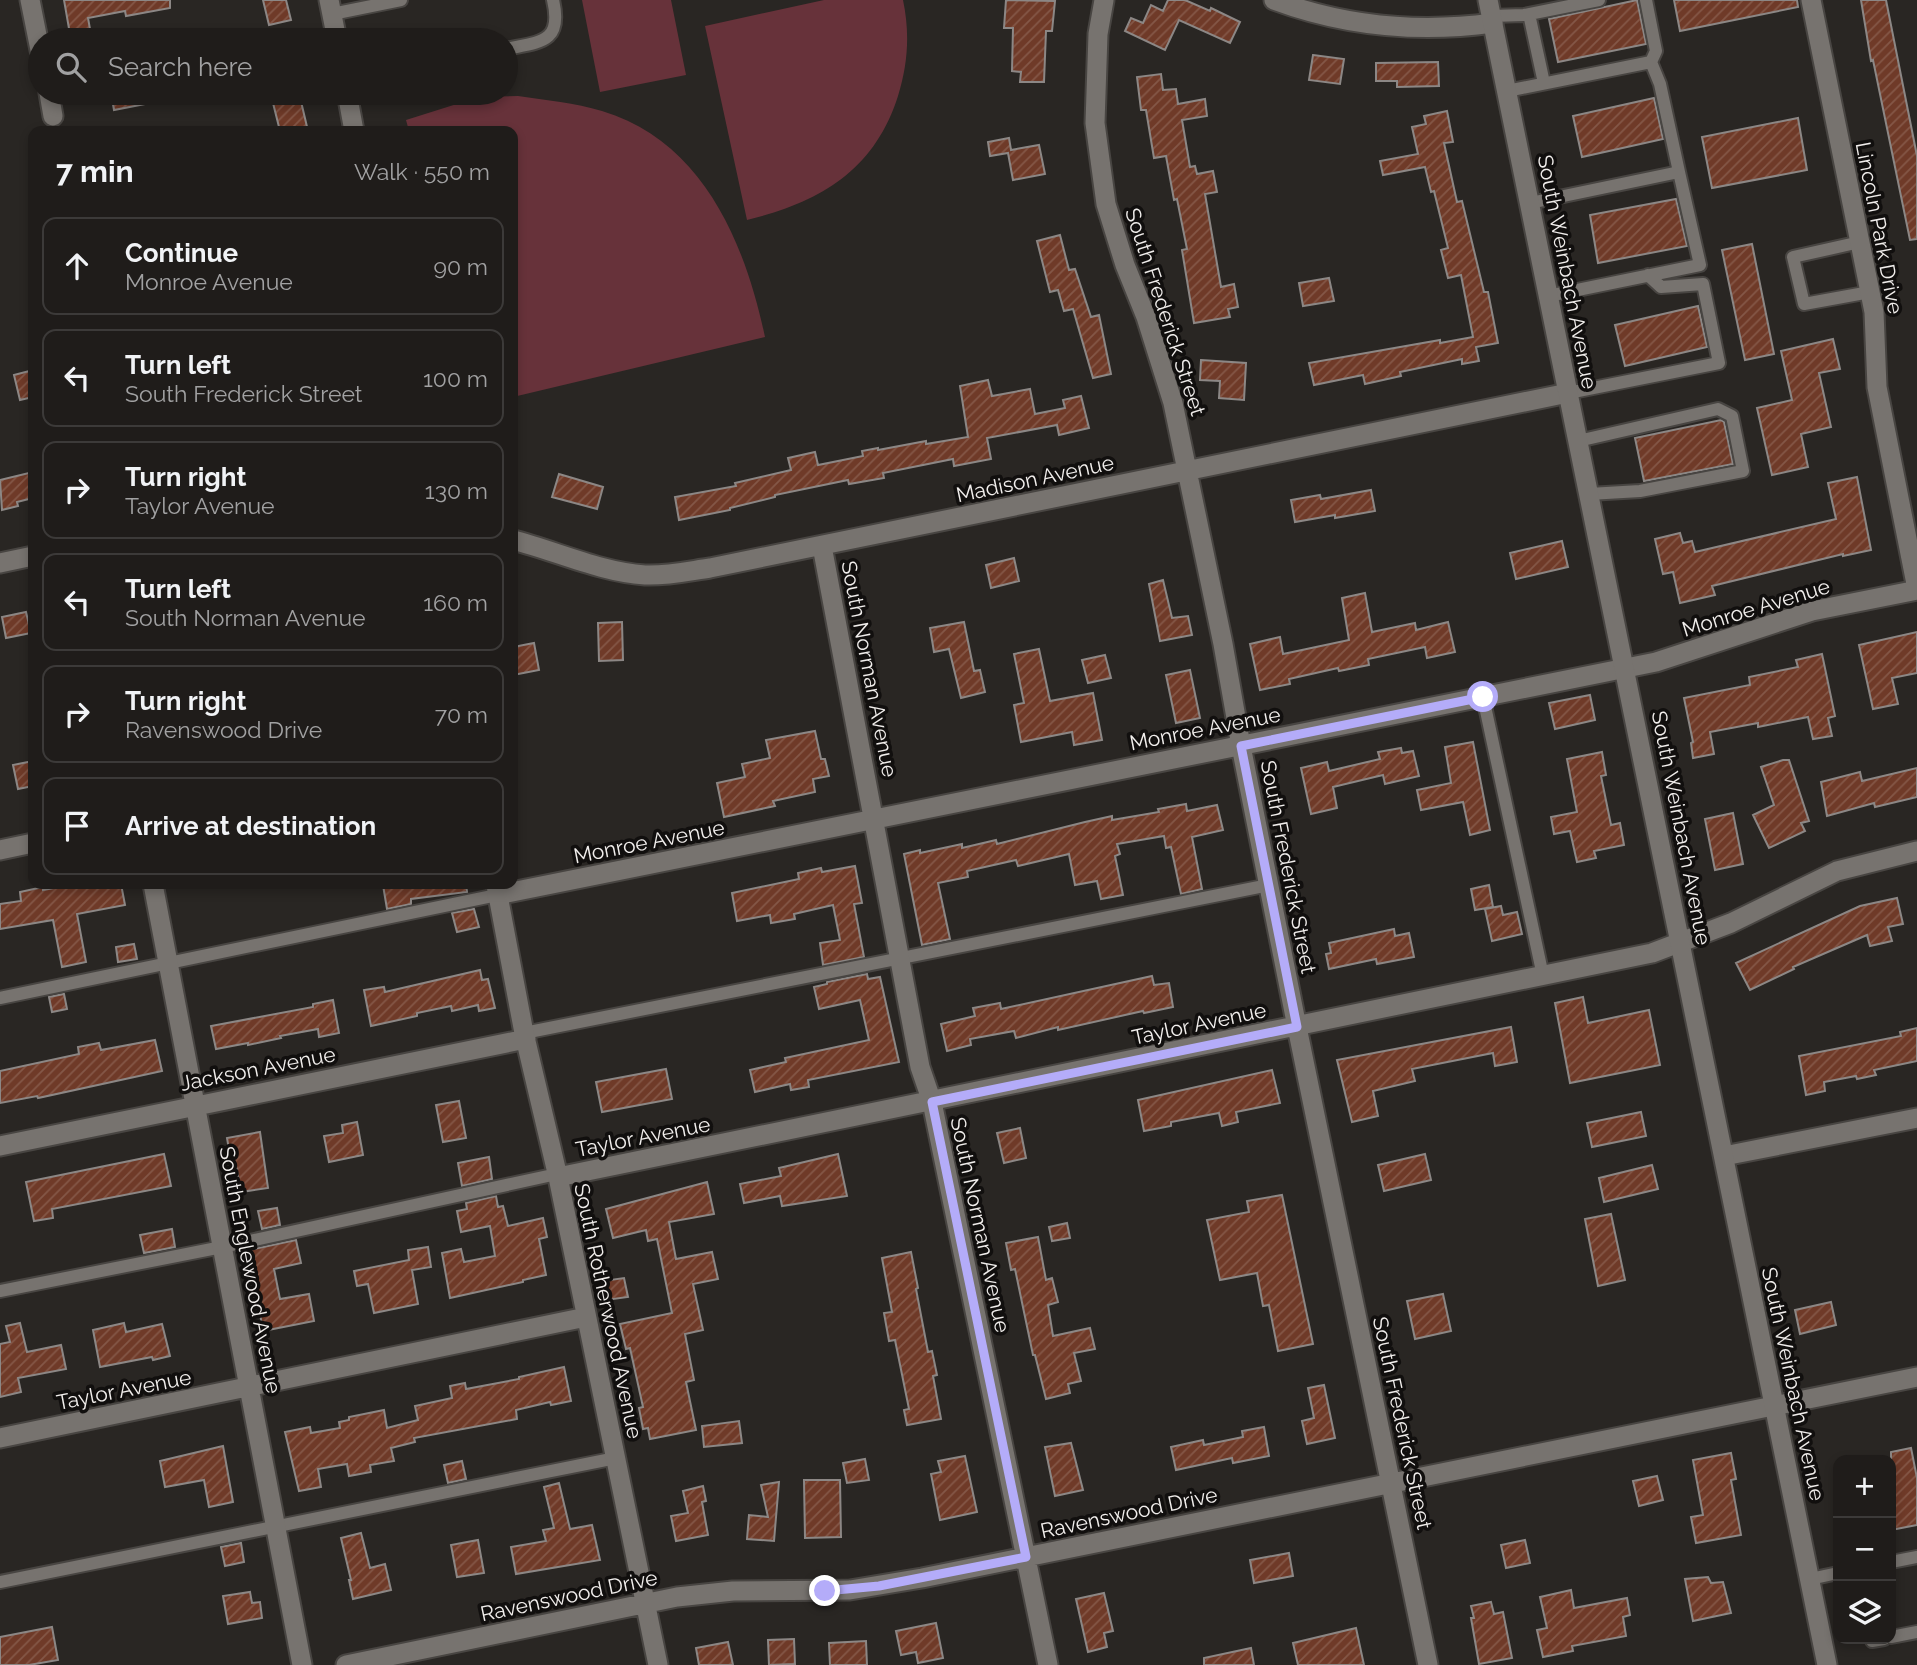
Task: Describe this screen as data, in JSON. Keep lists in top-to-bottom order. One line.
{"streets":{"street":["Lincoln Park Drive","South Weinbach Avenue","South Frederick Street","Madison Avenue","Monroe Avenue","South Norman Avenue","Taylor Avenue","Jackson Avenue","South Englewood Avenue","South Rotherwood Avenue","Ravenswood Drive"]},"crossings":[["Lincoln Park Drive","Monroe Avenue"],["South Weinbach Avenue","Madison Avenue"],["South Weinbach Avenue","Monroe Avenue"],["South Weinbach Avenue","Taylor Avenue"],["South Weinbach Avenue","Ravenswood Drive"],["South Frederick Street","Madison Avenue"],["South Frederick Street","Monroe Avenue"],["South Frederick Street","Taylor Avenue"],["South Frederick Street","Ravenswood Drive"],["Madison Avenue","South Norman Avenue"],["Monroe Avenue","South Norman Avenue"],["South Norman Avenue","Taylor Avenue"],["South Norman Avenue","Ravenswood Drive"],["Taylor Avenue","South Englewood Avenue"],["Taylor Avenue","South Rotherwood Avenue"],["Jackson Avenue","South Englewood Avenue"],["Jackson Avenue","South Rotherwood Avenue"],["South Rotherwood Avenue","Ravenswood Drive"]],"page":{"search":"Search here","heading":["7 min","Walk · 550 m"],"list":[["Continue","Monroe Avenue","90 m"],["Turn left","South Frederick Street","100 m"],["Turn right","Taylor Avenue","130 m"],["Turn left","South Norman Avenue","160 m"],["Turn right","Ravenswood Drive","70 m"],"Arrive at destination"],"map_buttons":["+","−"]}}
